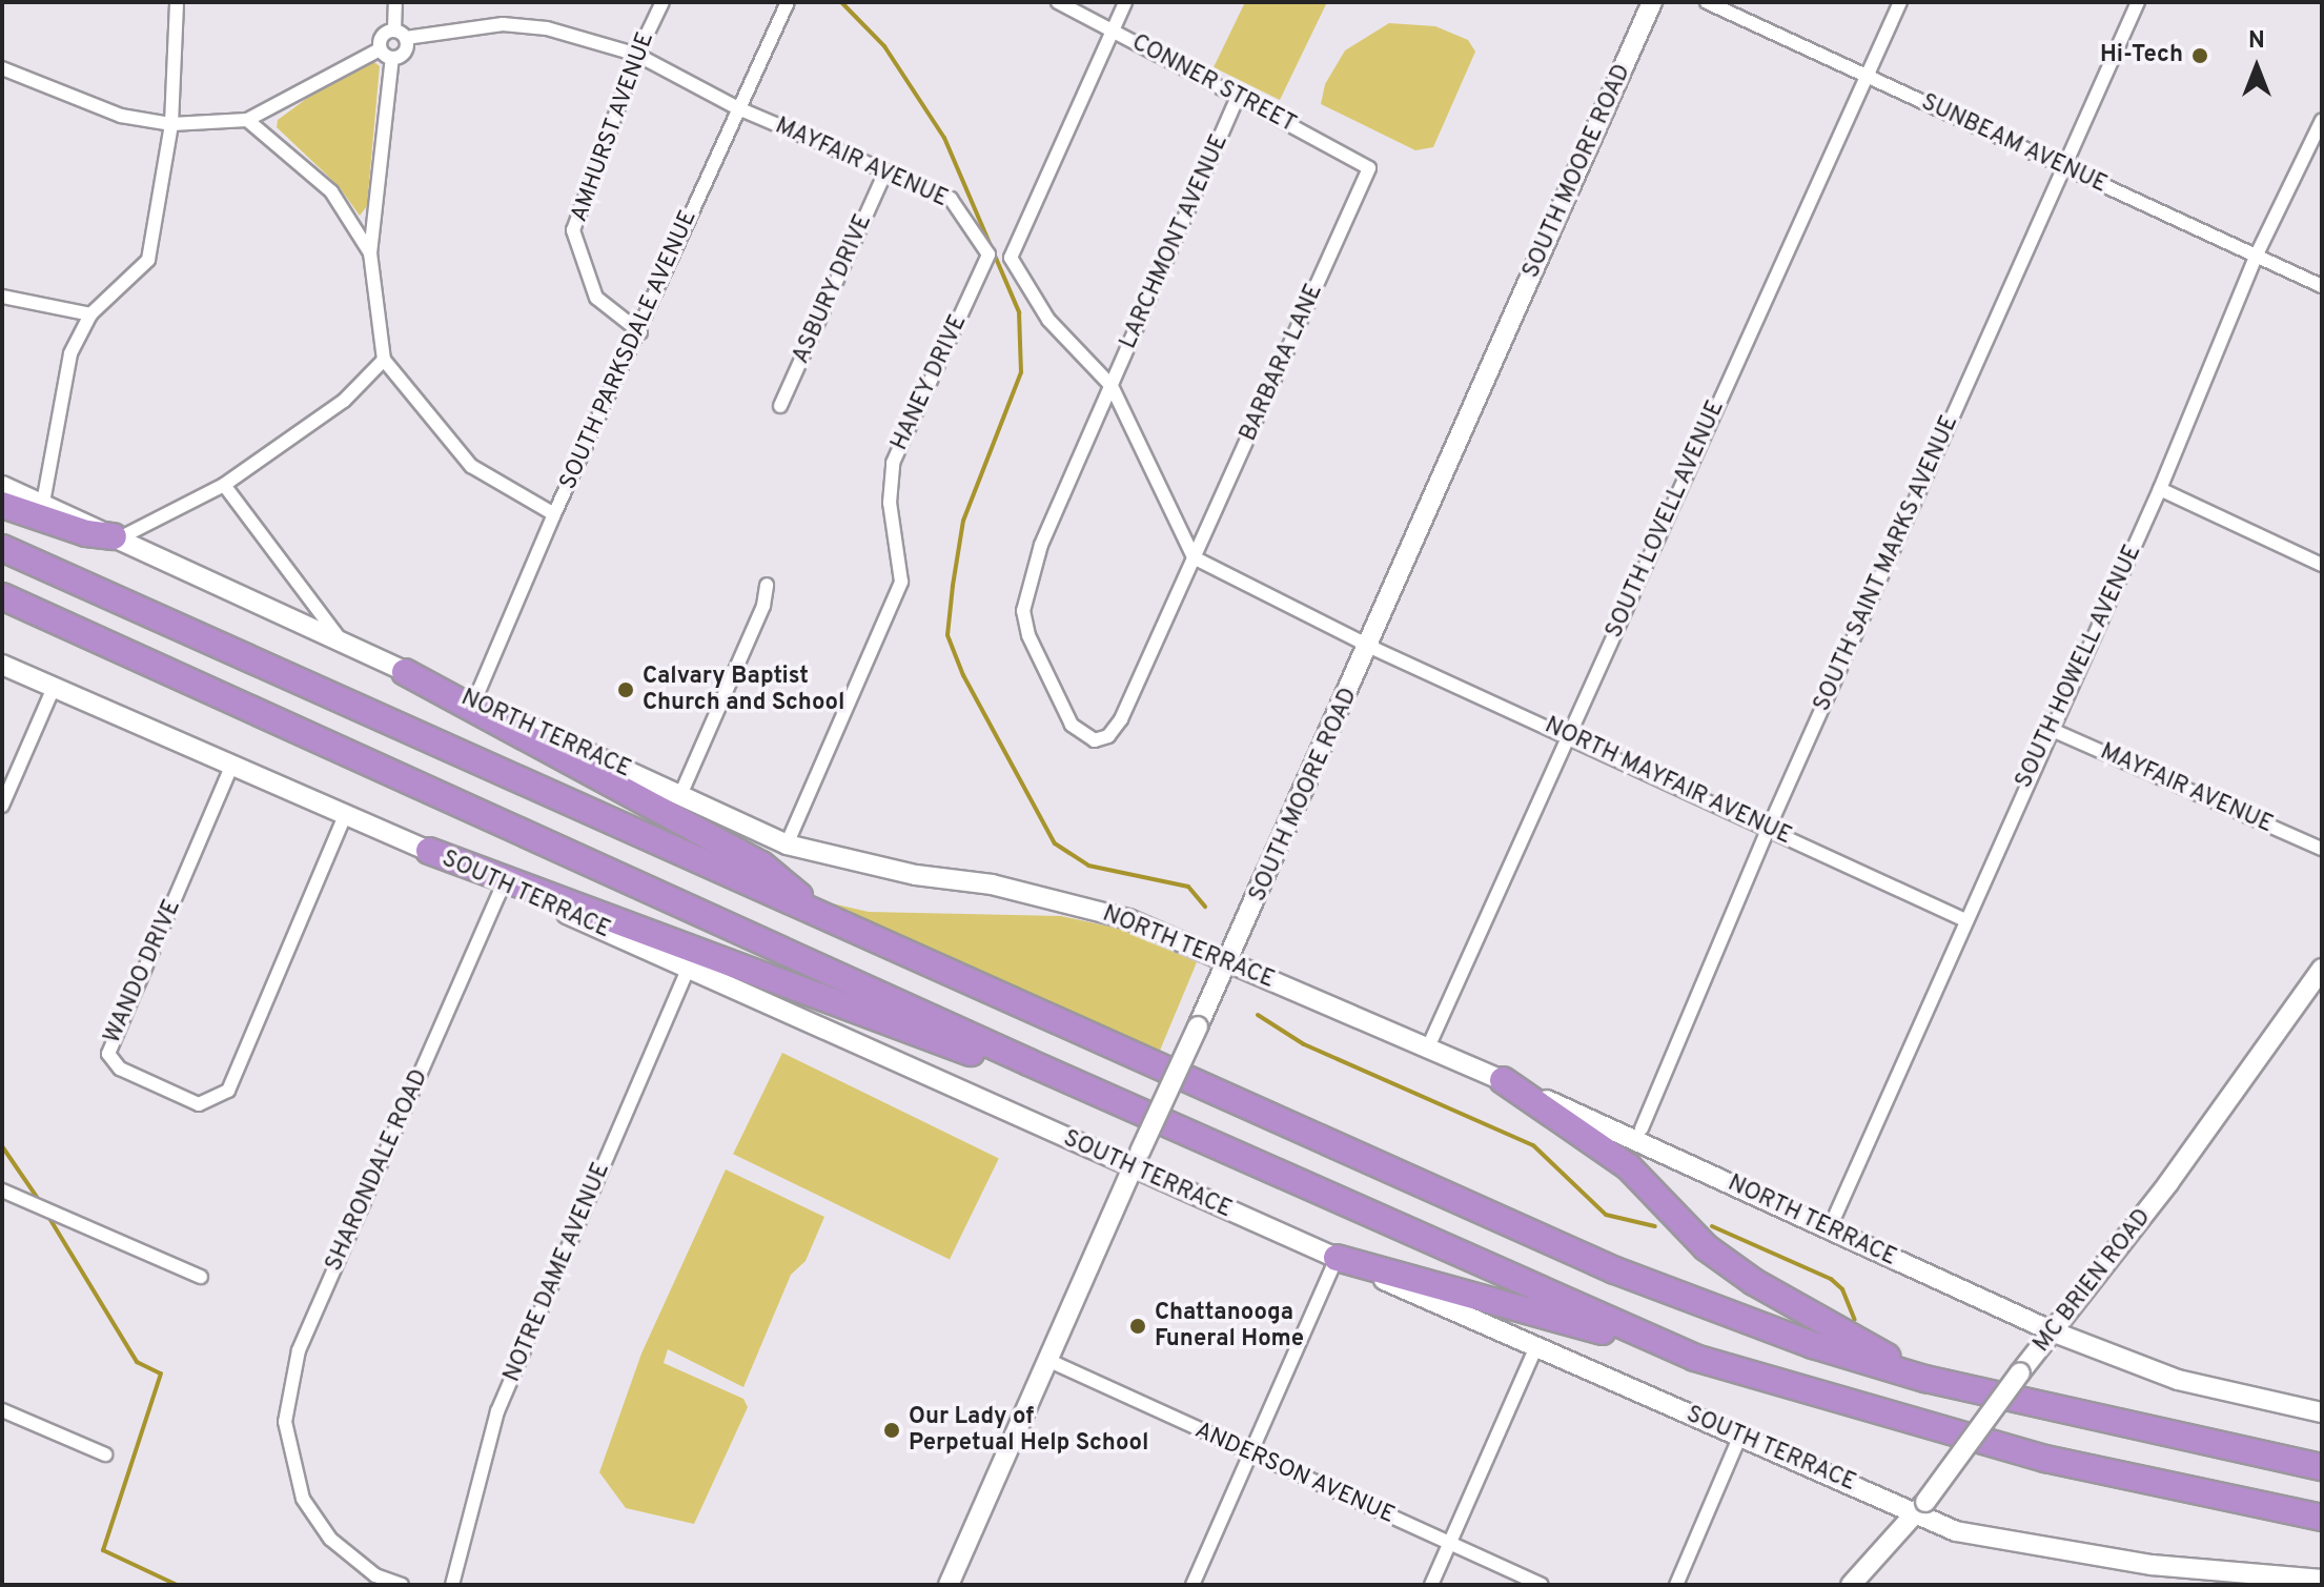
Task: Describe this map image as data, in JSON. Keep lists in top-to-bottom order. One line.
{"streets":{"street":["CONNER STREET","AMHURST AVENUE","SUNBEAM AVENUE","MAYFAIR AVENUE","SOUTH MOORE ROAD","LARCHMONT AVENUE","ASBURY DRIVE","SOUTH PARKSDALE AVENUE","BARBARA LANE","HANEY DRIVE","SOUTH LOVELL AVENUE","SOUTH SAINT MARKS AVENUE","SOUTH HOWELL AVENUE","NORTH TERRACE","NORTH MAYFAIR AVENUE","SOUTH TERRACE","WANDO DRIVE","SHARONDALE ROAD","NOTRE DAME AVENUE","MC BRIEN ROAD","ANDERSON AVENUE"]},"crossings":[["CONNER STREET","LARCHMONT AVENUE"],["CONNER STREET","BARBARA LANE"],["AMHURST AVENUE","MAYFAIR AVENUE"],["AMHURST AVENUE","SOUTH PARKSDALE AVENUE"],["SUNBEAM AVENUE","SOUTH LOVELL AVENUE"],["SUNBEAM AVENUE","SOUTH SAINT MARKS AVENUE"],["SUNBEAM AVENUE","SOUTH HOWELL AVENUE"],["MAYFAIR AVENUE","ASBURY DRIVE"],["MAYFAIR AVENUE","SOUTH PARKSDALE AVENUE"],["MAYFAIR AVENUE","HANEY DRIVE"],["MAYFAIR AVENUE","SOUTH HOWELL AVENUE"],["SOUTH MOORE ROAD","NORTH TERRACE"],["SOUTH MOORE ROAD","NORTH MAYFAIR AVENUE"],["SOUTH MOORE ROAD","SOUTH TERRACE"],["SOUTH MOORE ROAD","ANDERSON AVENUE"],["LARCHMONT AVENUE","BARBARA LANE"],["SOUTH PARKSDALE AVENUE","NORTH TERRACE"],["HANEY DRIVE","NORTH TERRACE"],["SOUTH LOVELL AVENUE","NORTH MAYFAIR AVENUE"],["SOUTH SAINT MARKS AVENUE","NORTH MAYFAIR AVENUE"],["SOUTH HOWELL AVENUE","NORTH MAYFAIR AVENUE"],["NORTH TERRACE","MC BRIEN ROAD"],["SOUTH TERRACE","WANDO DRIVE"],["SOUTH TERRACE","SHARONDALE ROAD"],["SOUTH TERRACE","NOTRE DAME AVENUE"],["SOUTH TERRACE","MC BRIEN ROAD"]],"places":["Hi-Tech","Calvary Baptist Church and School","Chattanooga Funeral Home","Our Lady of Perpetual Help School"],"north":"top"}
